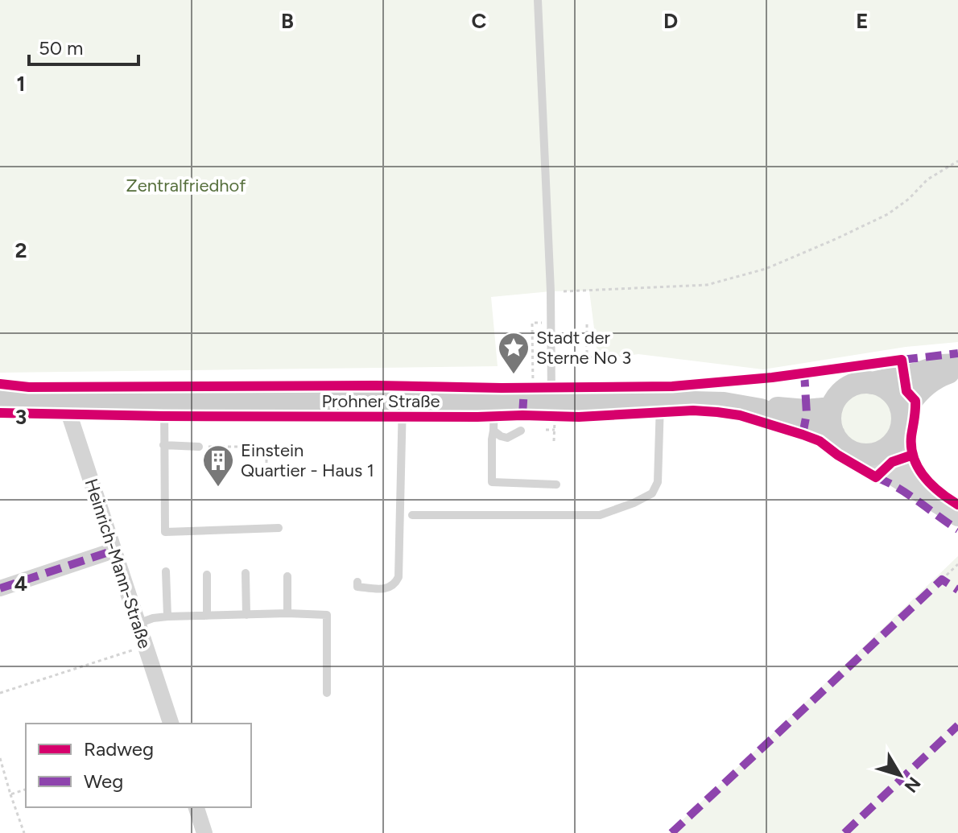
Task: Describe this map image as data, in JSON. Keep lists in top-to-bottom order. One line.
{"streets":{"main road":["Prohner Straße"],"street":["Heinrich-Mann-Straße"]},"crossings":[["Prohner Straße","Heinrich-Mann-Straße"]],"parks":["Zentralfriedhof"],"places":{"place":["Stadt der Sterne No 3"],"building":["Einstein Quartier - Haus 1"]},"legend":["Radweg","Weg"],"scale_bar":"50 m","north":"bottom right","grid":{"columns":["B","C","D","E"],"rows":["1","2","3","4"]}}
